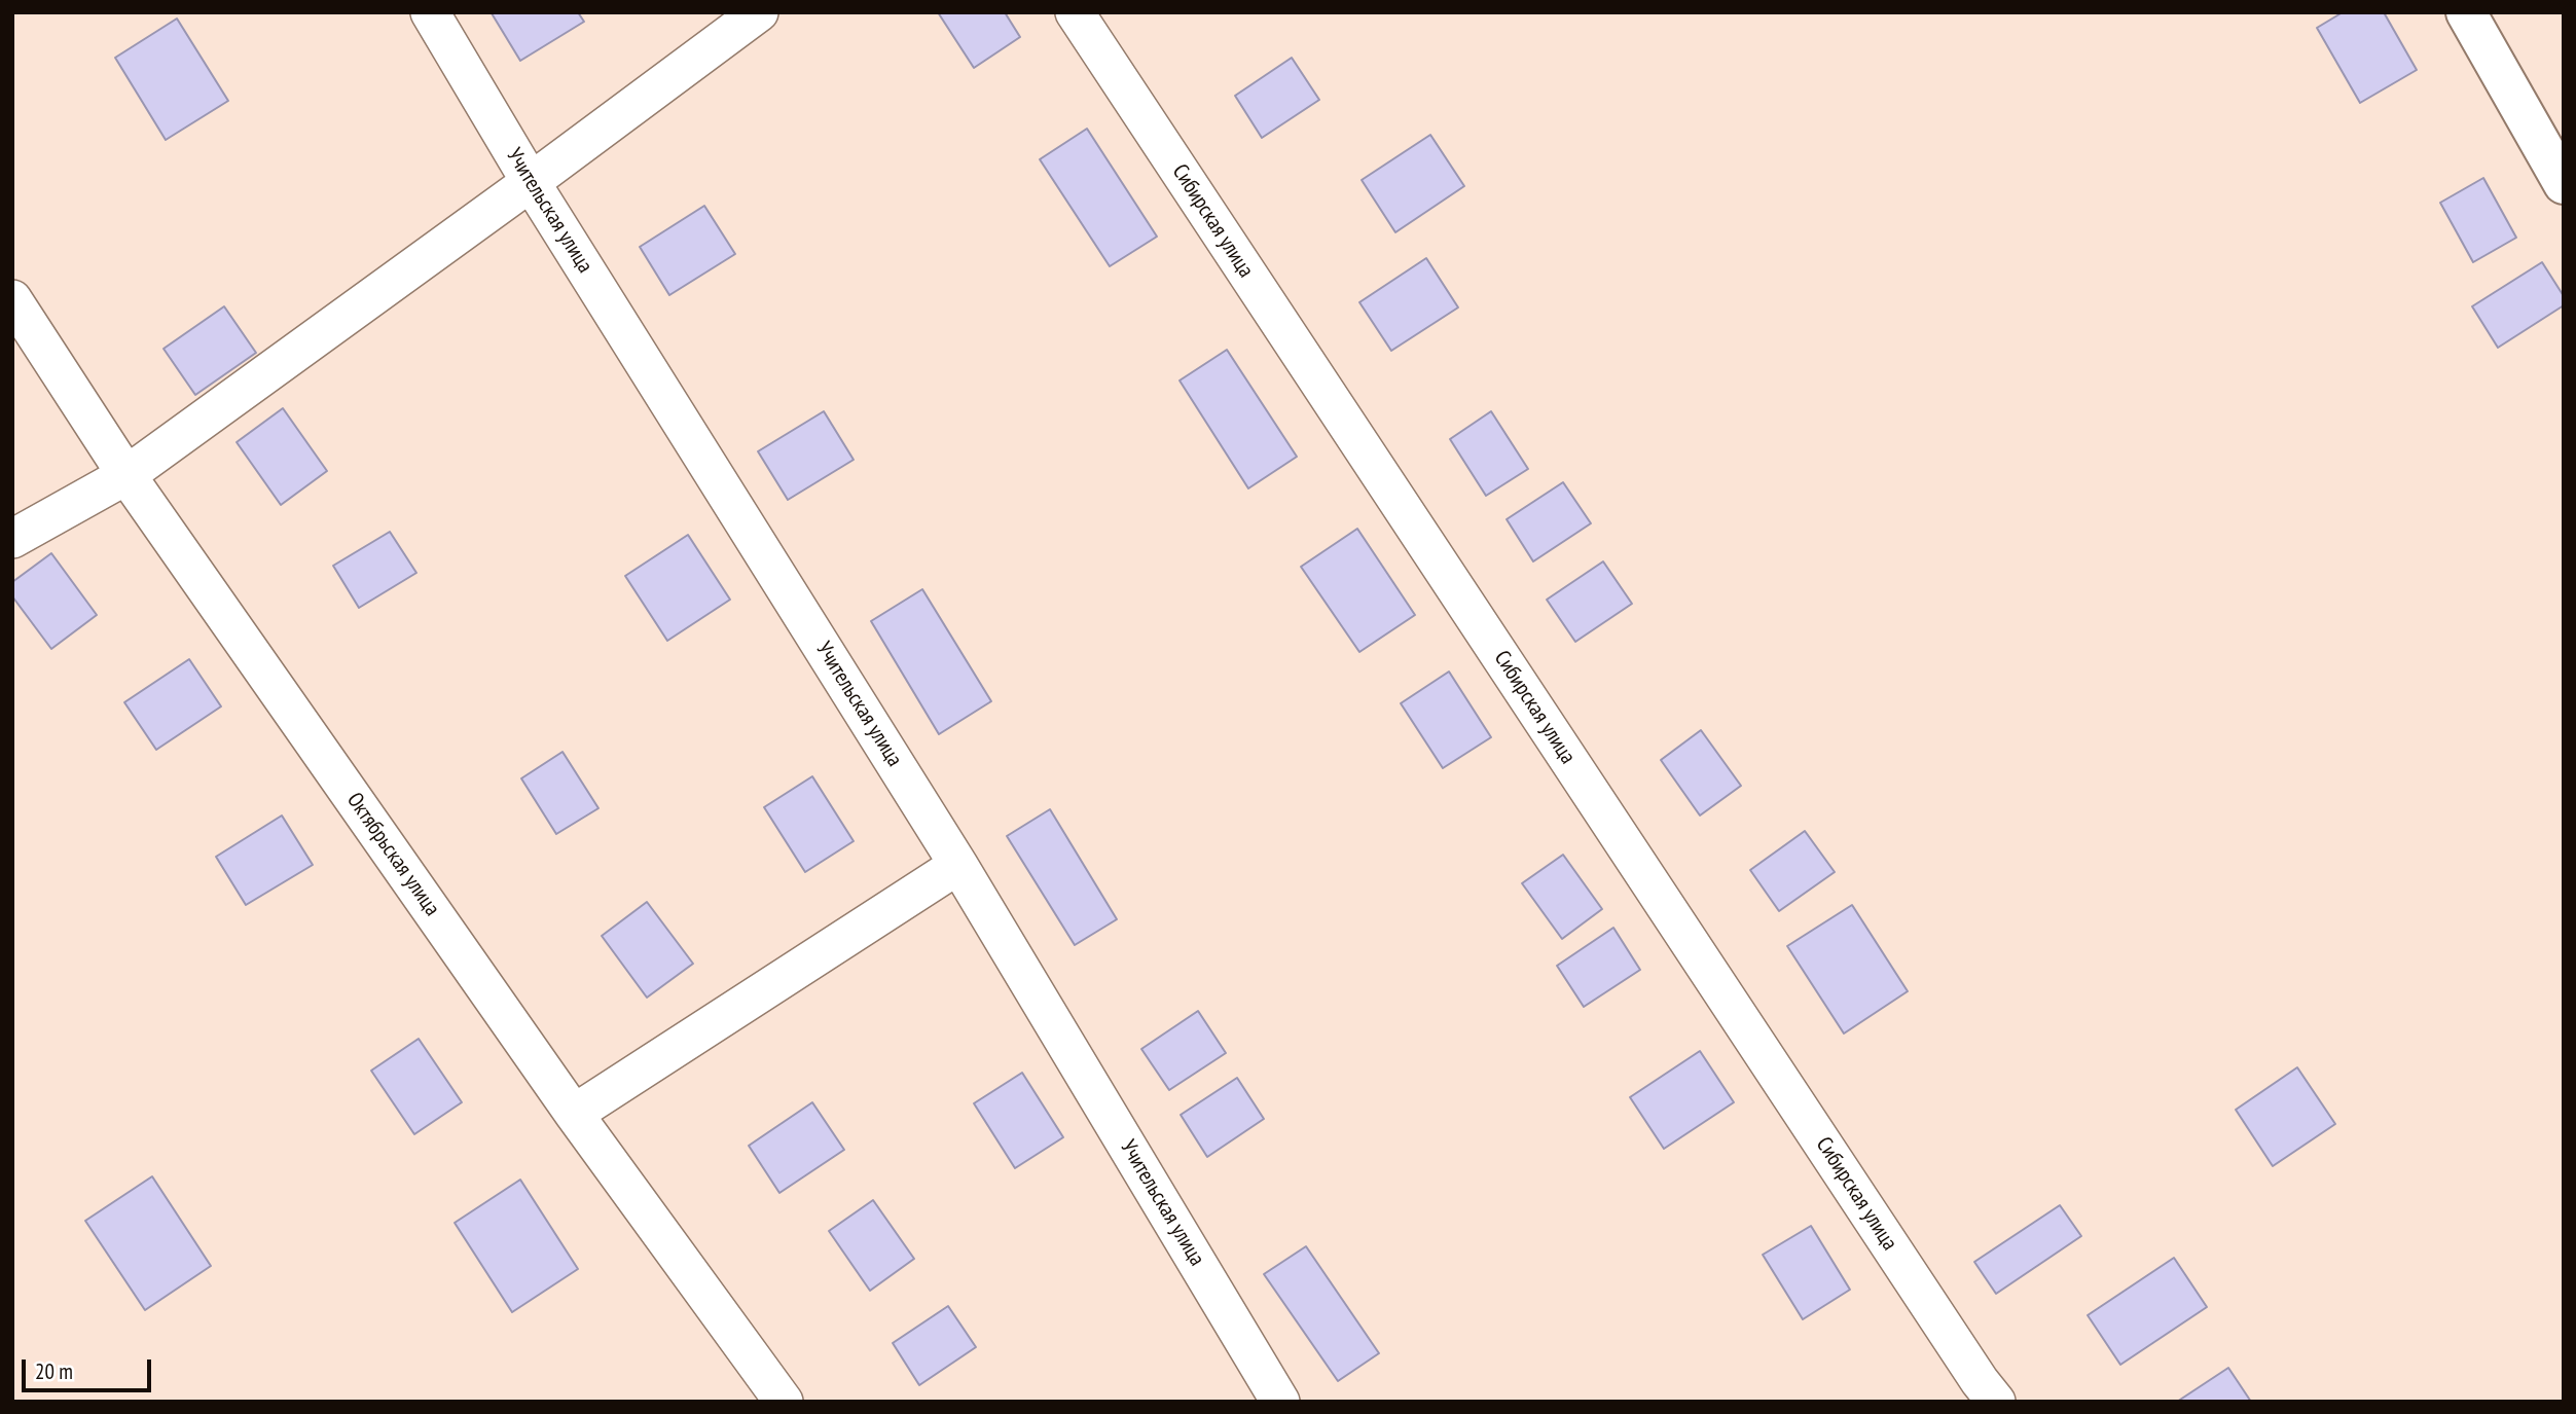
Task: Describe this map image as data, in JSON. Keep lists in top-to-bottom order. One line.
{"streets":{"street":["Учительская улица","Сибирская улица","Октябрьская улица"]},"scale_bar":"20 m"}
